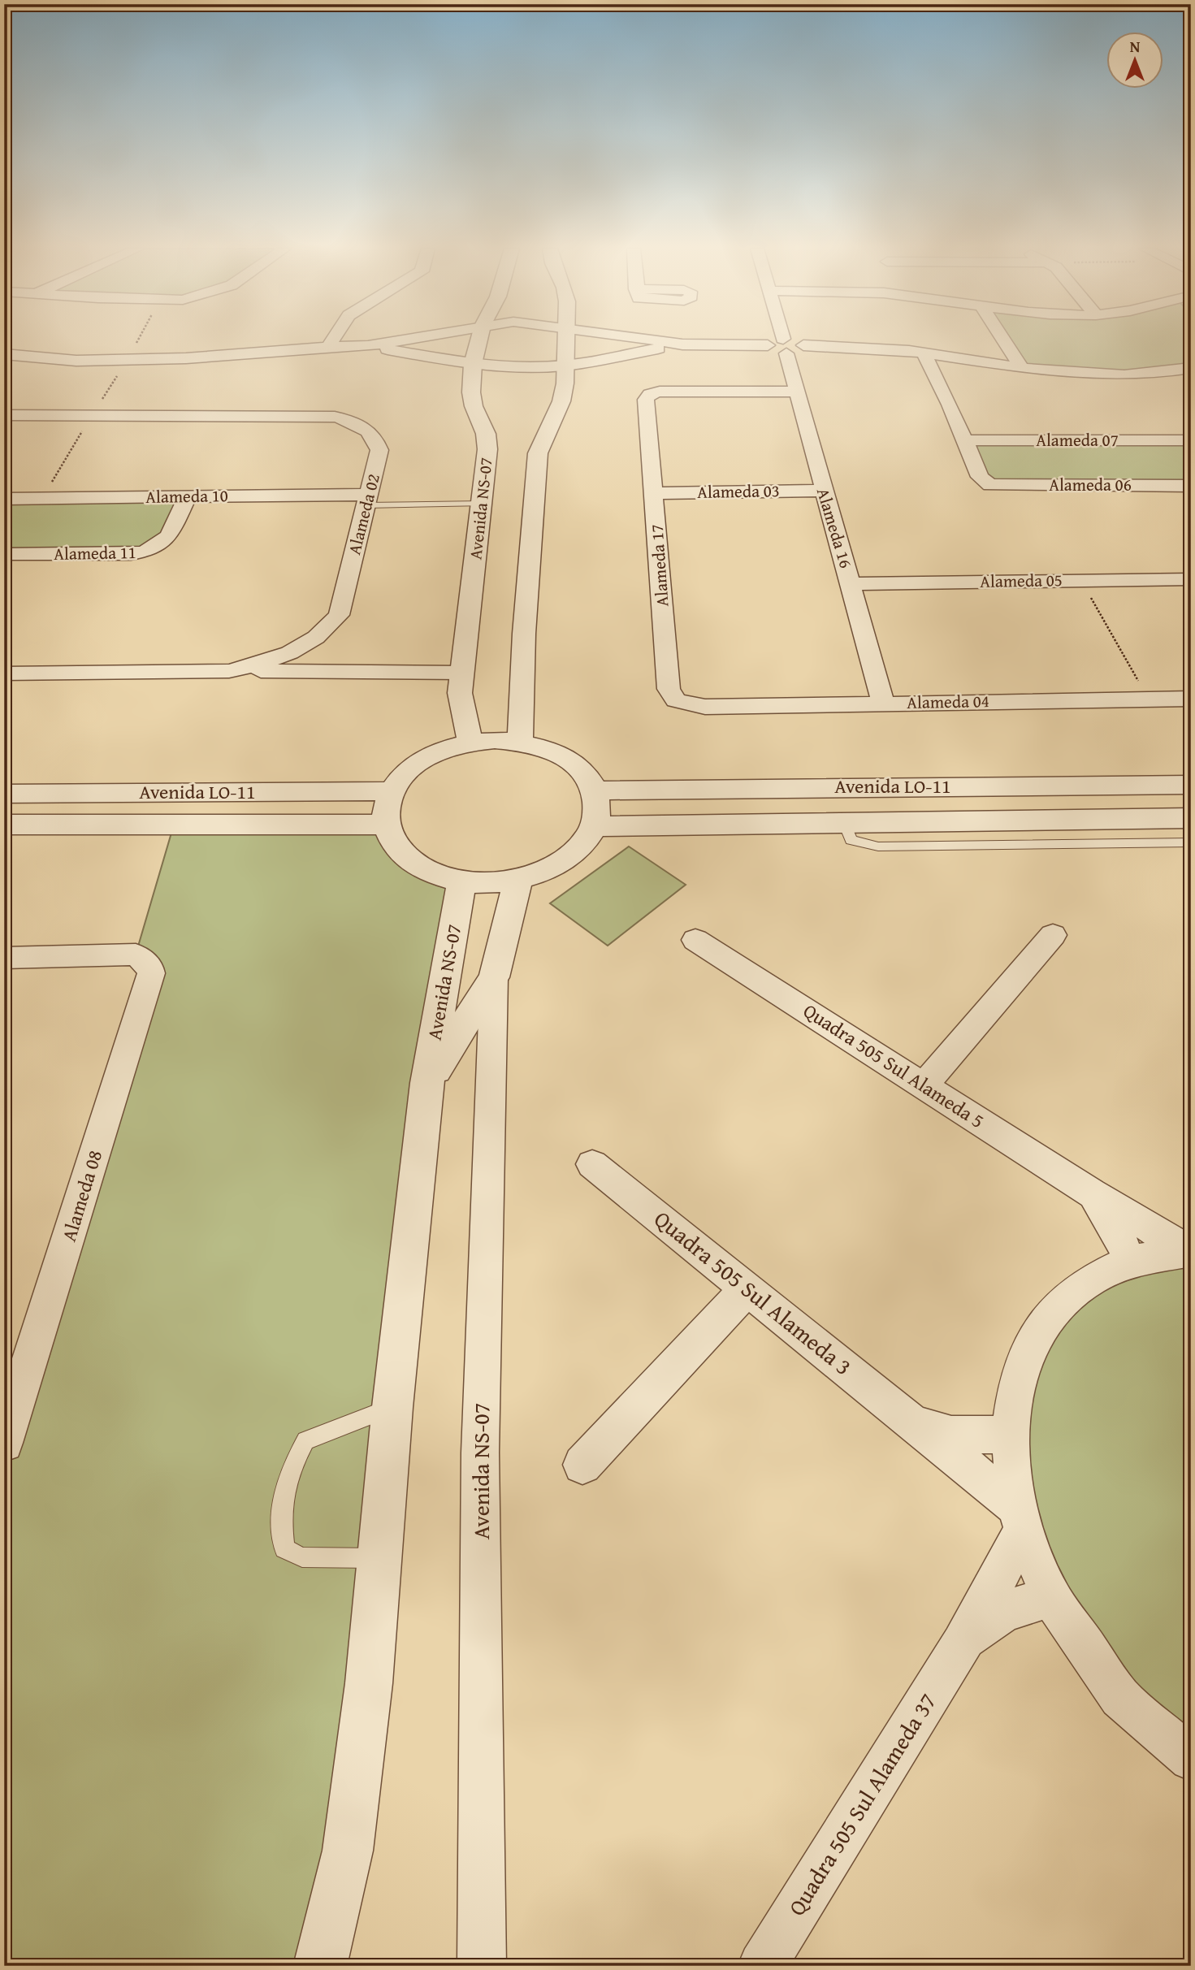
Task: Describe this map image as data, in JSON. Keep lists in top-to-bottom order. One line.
{"streets":{"street":["Alameda 07","Alameda 06","Alameda 03","Alameda 10","Avenida NS-07","Alameda 02","Alameda 16","Alameda 11","Alameda 17","Alameda 05","Alameda 04","Avenida LO-11","Quadra 505 Sul Alameda 5","Alameda 08","Quadra 505 Sul Alameda 3","Quadra 505 Sul Alameda 37"]},"crossings":[["Alameda 07","Alameda 06"],["Alameda 03","Alameda 16"],["Alameda 03","Alameda 17"],["Alameda 10","Alameda 02"],["Alameda 10","Alameda 11"],["Avenida NS-07","Avenida LO-11"],["Alameda 16","Alameda 17"],["Alameda 16","Alameda 05"],["Alameda 16","Alameda 04"],["Alameda 17","Alameda 04"]],"north":"top"}
